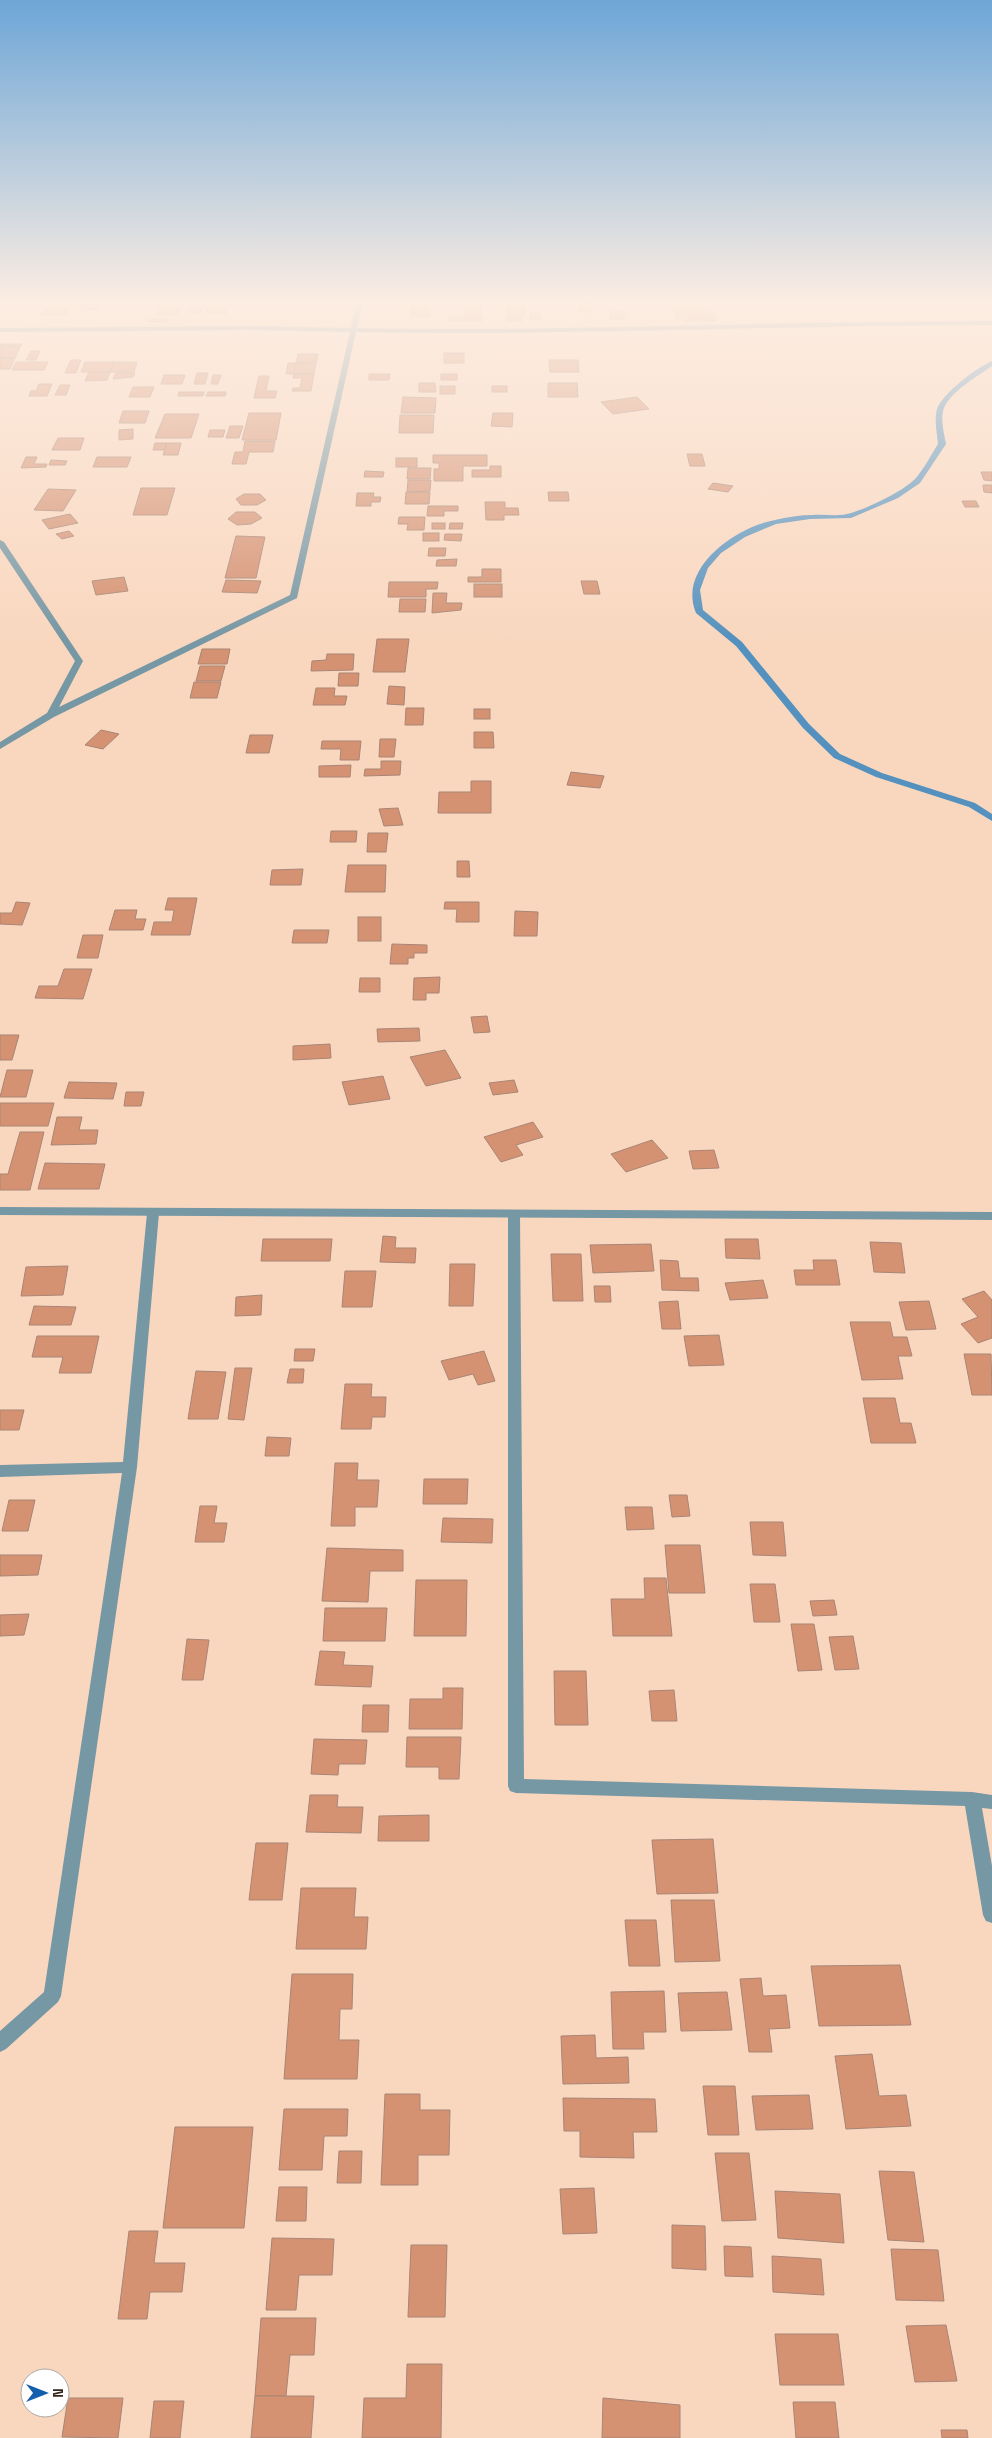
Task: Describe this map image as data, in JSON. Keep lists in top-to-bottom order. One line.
{"north":"right"}
